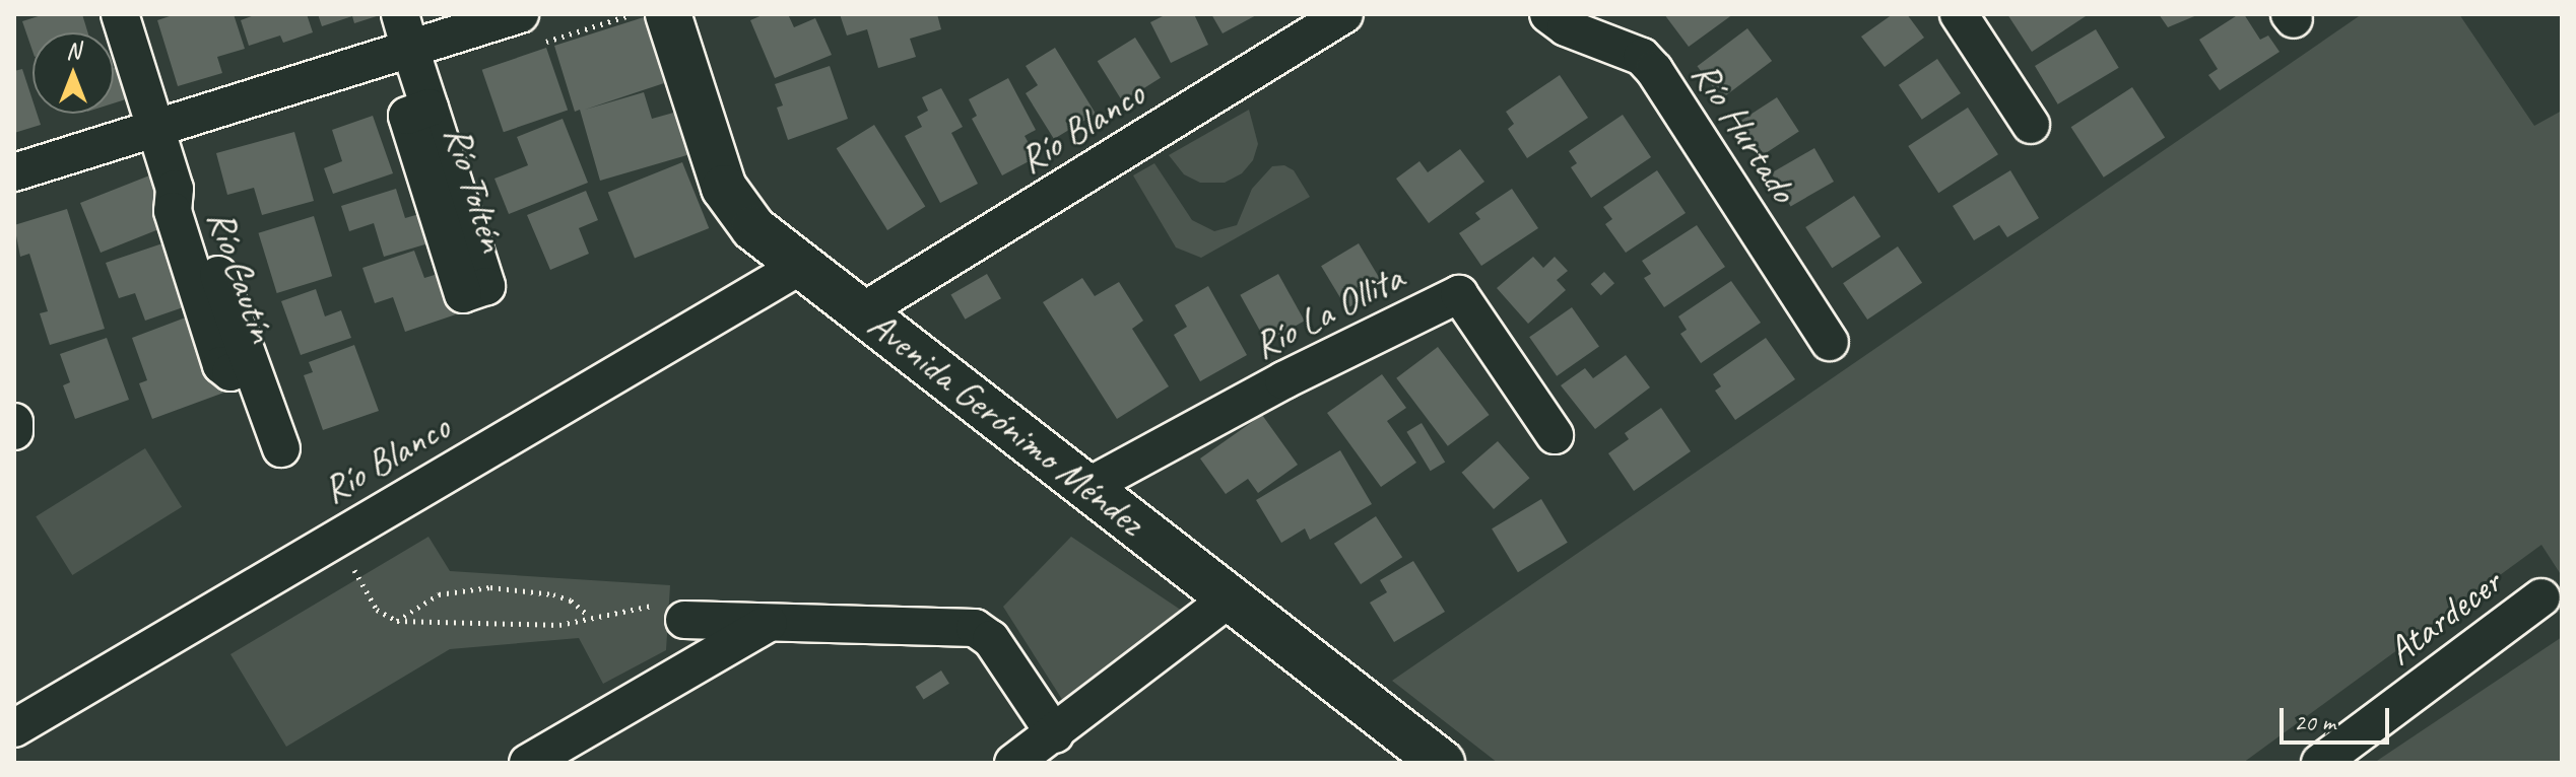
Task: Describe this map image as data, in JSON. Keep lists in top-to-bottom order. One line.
{"streets":{"street":["Río Blanco","Río Hurtado","Río Toltén","Río Cautín","Río La Ollita","Avenida Gerónimo Méndez","Atardecer"]},"crossings":[["Río Blanco","Avenida Gerónimo Méndez"],["Río La Ollita","Avenida Gerónimo Méndez"]],"scale_bar":"20 m","north":"top"}
